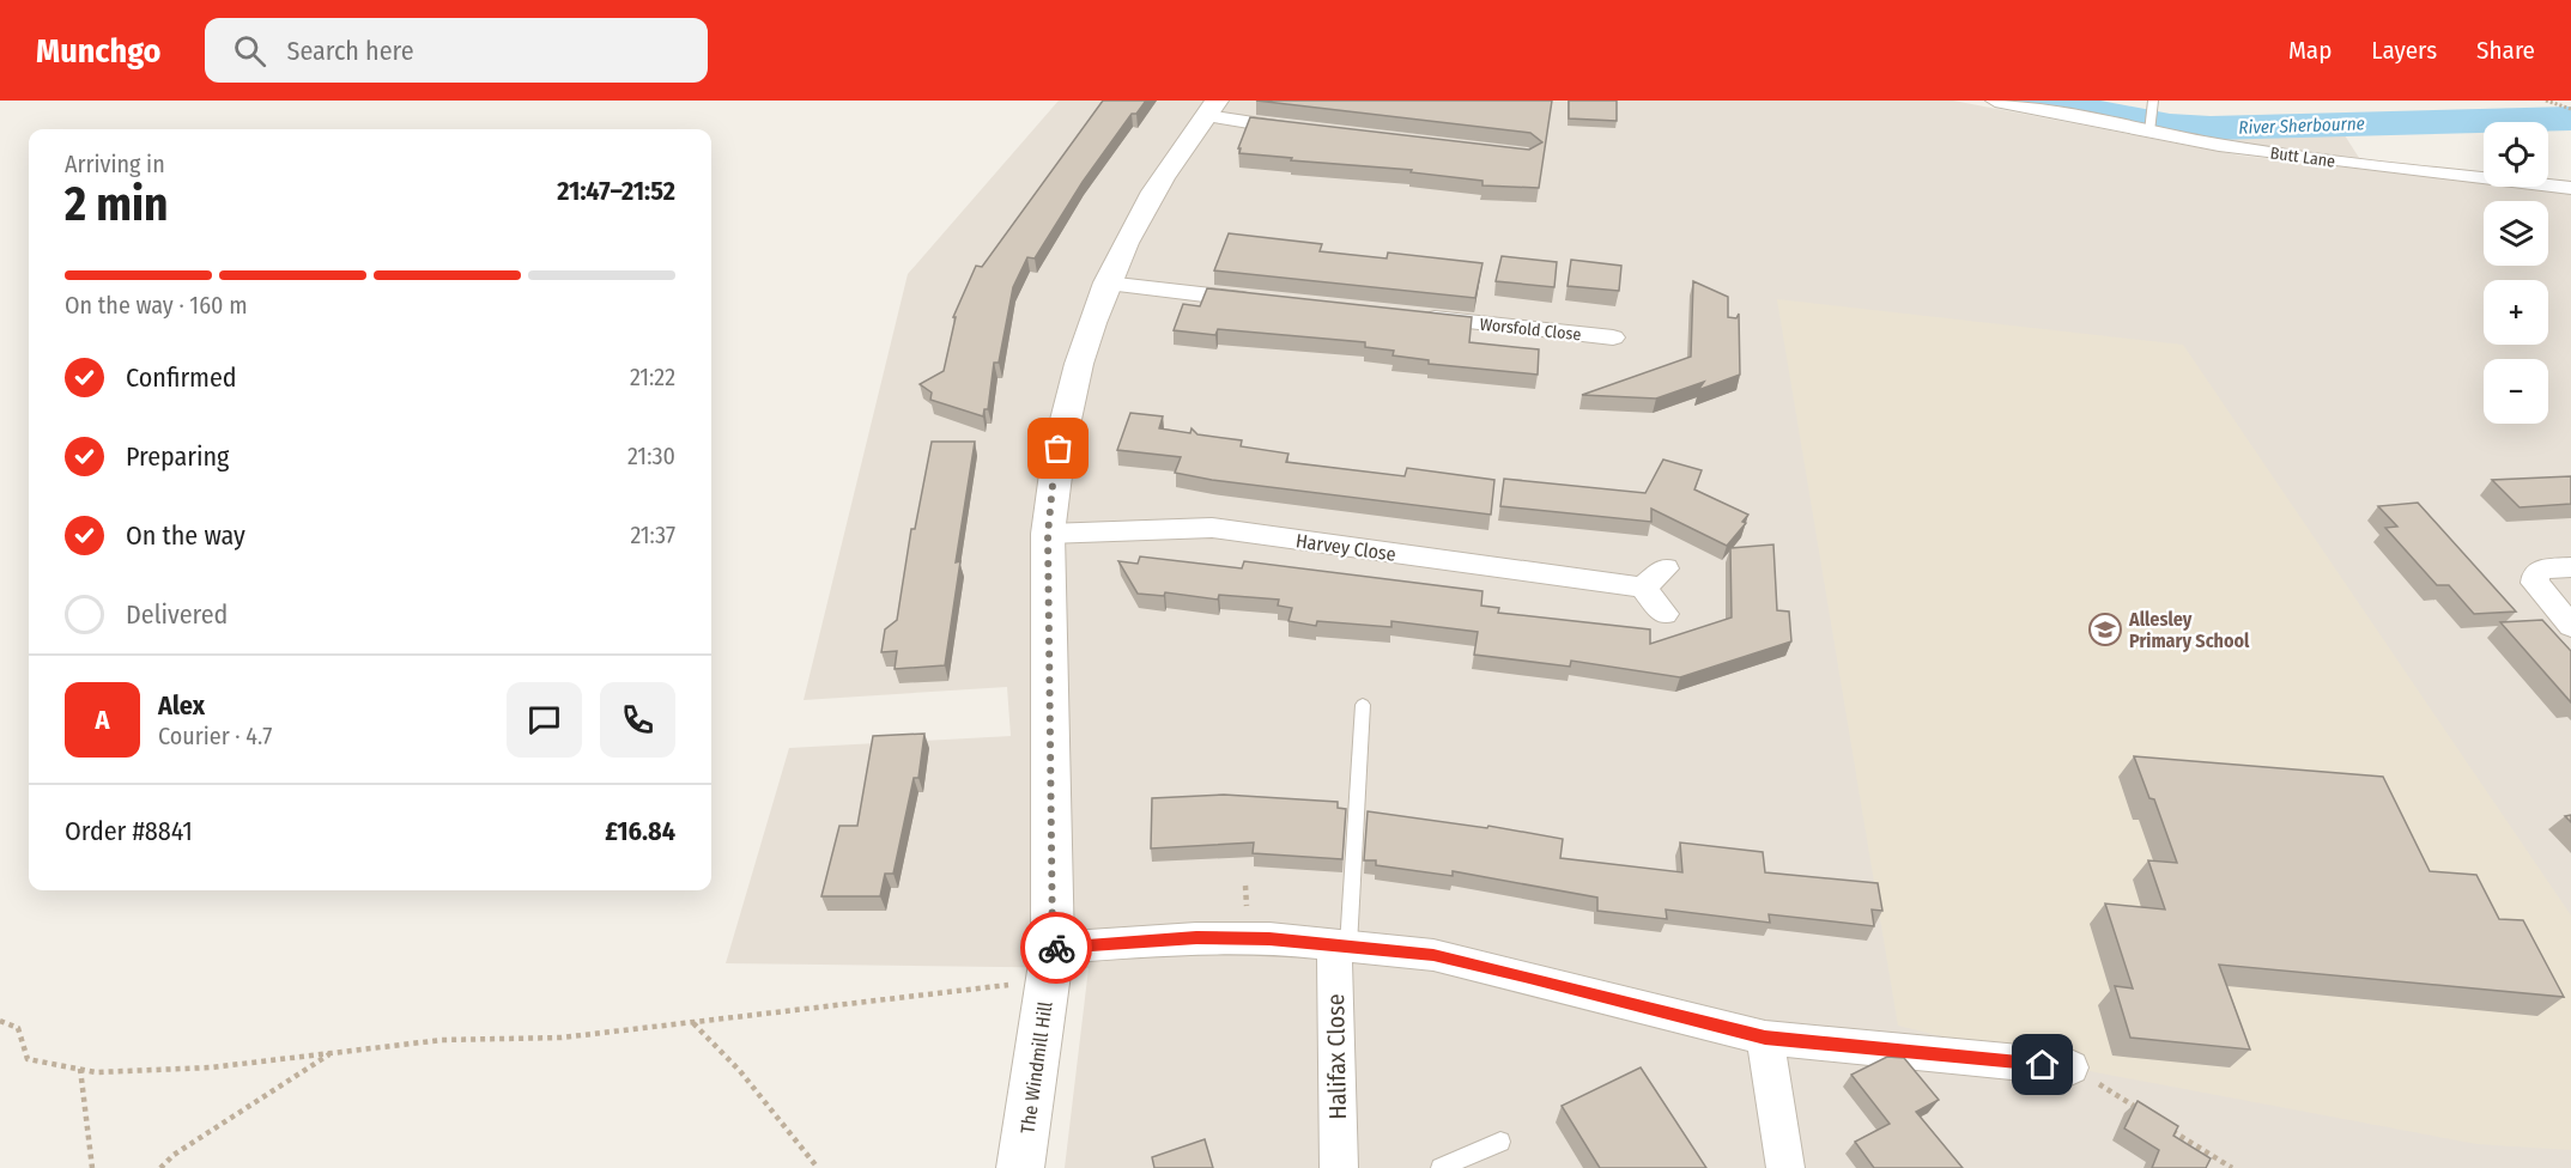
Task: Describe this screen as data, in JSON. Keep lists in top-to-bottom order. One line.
{"streets":{"street":["Butt Lane","Worsfold Close","Harvey Close","Halifax Close","The Windmill Hill"]},"crossings":[["Harvey Close","The Windmill Hill"]],"water":["River Sherbourne"],"places":{"school or university":["Allesley Primary School"]},"page":{"header":"Munchgo","search":"Search here","nav":["Map","Layers","Share"],"map_buttons":["+","−"],"heading":["2 min","Arriving in","21:47–21:52"],"panel":["Alex","Courier · 4.7","Order #8841","£16.84"],"bar":"On the way · 160 m","list":[["Confirmed","21:22"],["Preparing","21:30"],["On the way","21:37"],"Delivered"],"round":"A"}}
